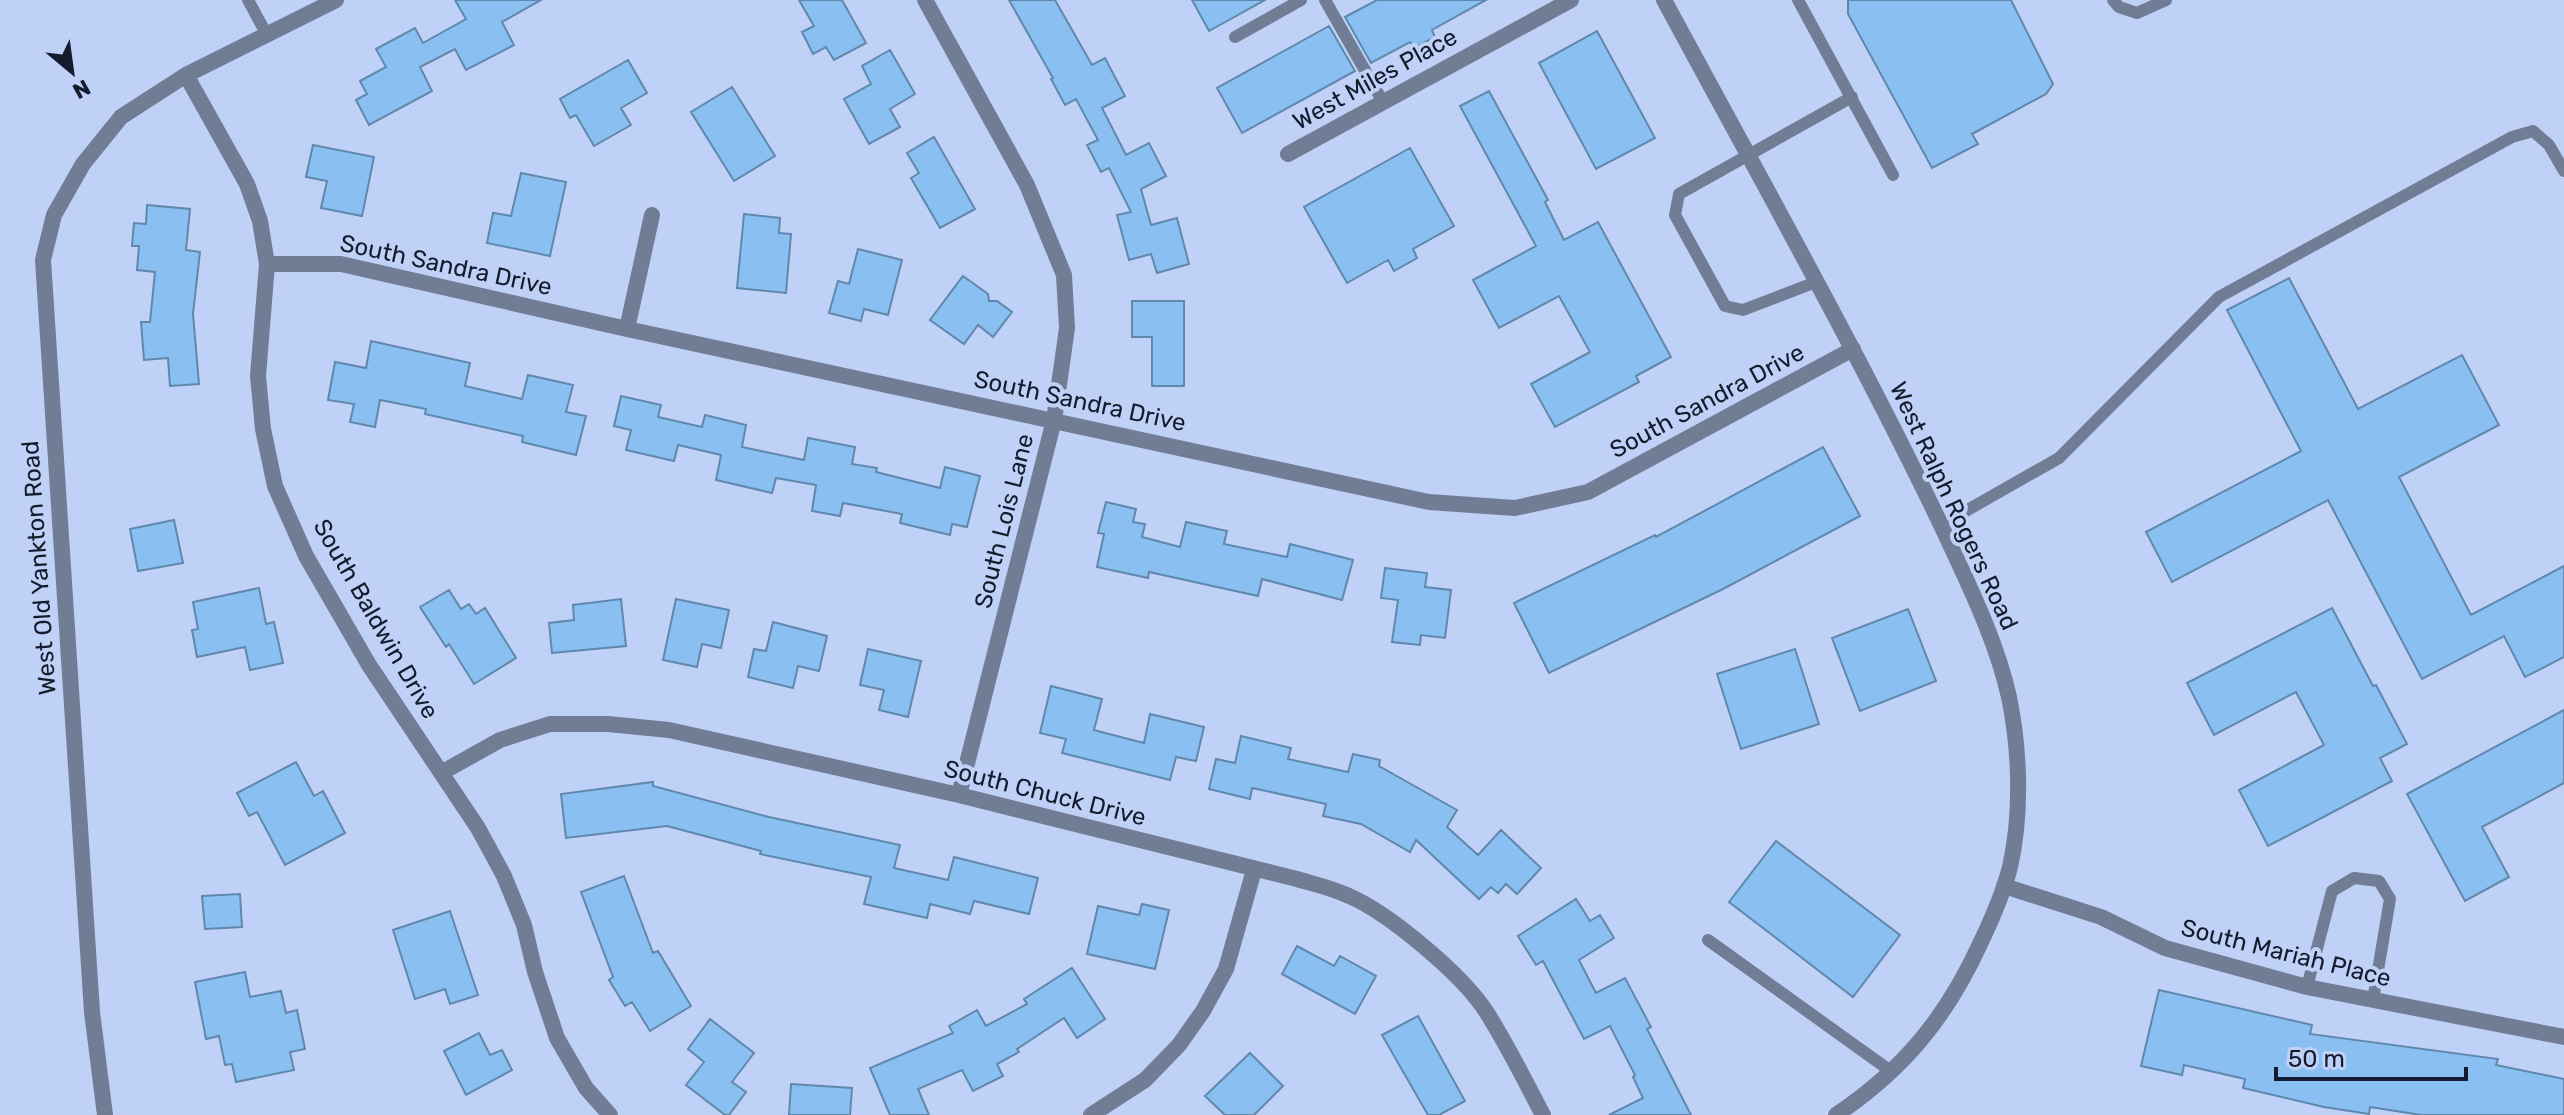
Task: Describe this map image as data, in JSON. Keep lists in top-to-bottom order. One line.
{"streets":{"street":["West Miles Place","South Sandra Drive","West Ralph Rogers Road","South Lois Lane","West Old Yankton Road","South Baldwin Drive","South Chuck Drive","South Mariah Place"]},"crossings":[["South Sandra Drive","West Ralph Rogers Road"],["South Sandra Drive","South Lois Lane"],["South Sandra Drive","South Baldwin Drive"],["West Ralph Rogers Road","South Mariah Place"],["South Lois Lane","South Chuck Drive"],["West Old Yankton Road","South Baldwin Drive"],["South Baldwin Drive","South Chuck Drive"]],"scale_bar":"50 m","north":"bottom right"}
